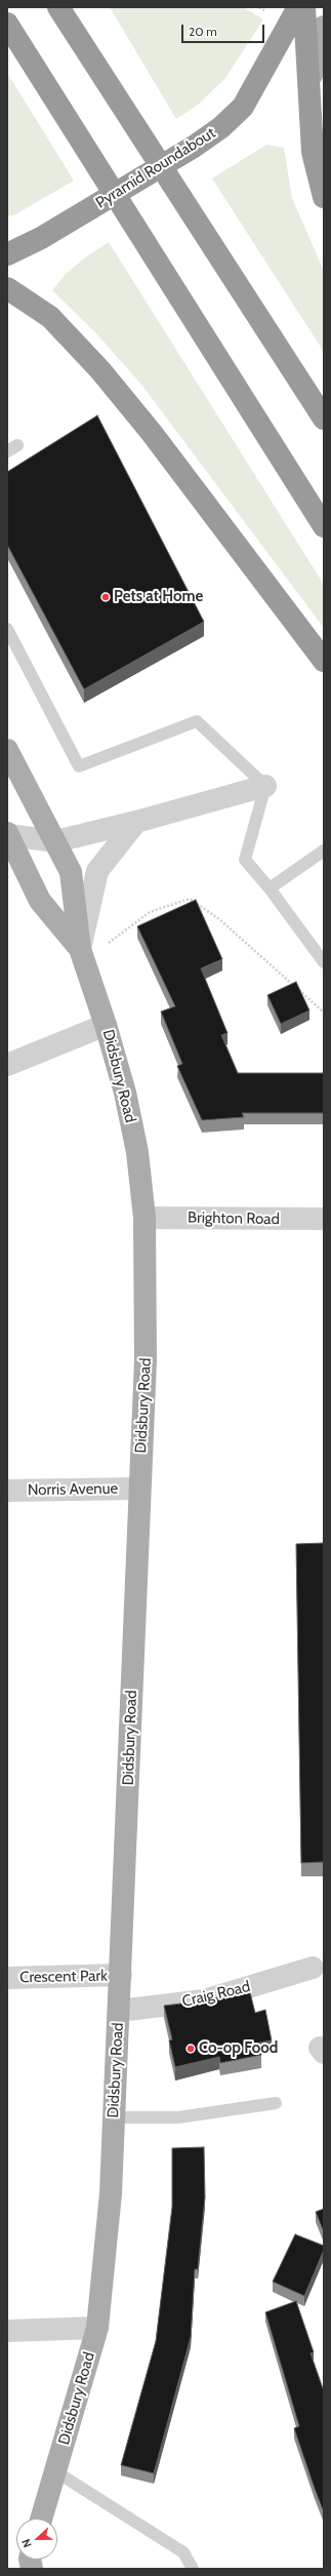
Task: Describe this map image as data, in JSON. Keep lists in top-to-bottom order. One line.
{"streets":{"highway":["Pyramid Roundabout"],"main road":["Didsbury Road"],"street":["Brighton Road","Norris Avenue","Crescent Park","Craig Road"]},"crossings":[["Didsbury Road","Brighton Road"],["Didsbury Road","Norris Avenue"],["Didsbury Road","Crescent Park"],["Didsbury Road","Craig Road"]],"places":["Pets at Home","Co-op Food"],"scale_bar":"20 m","north":"left"}
